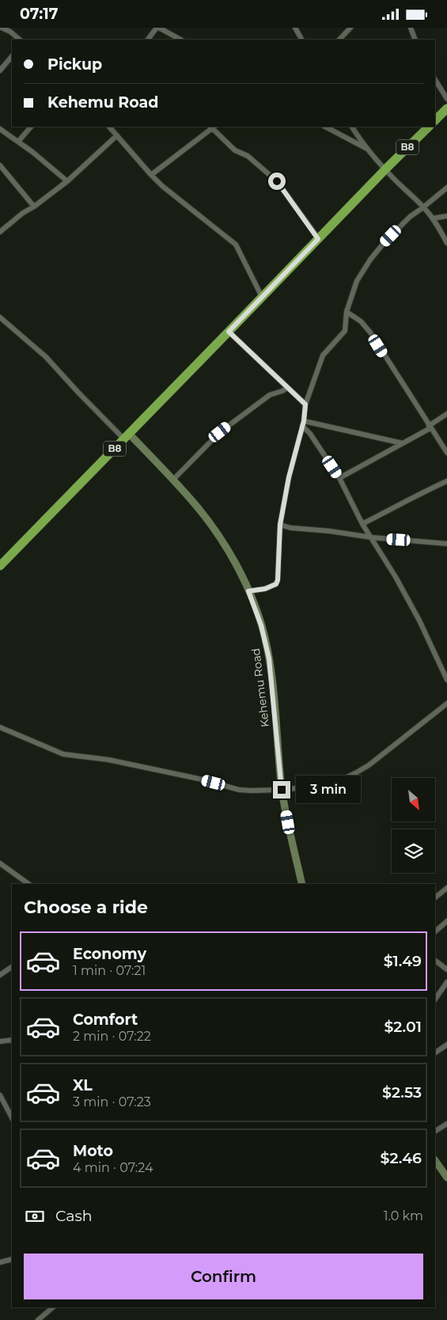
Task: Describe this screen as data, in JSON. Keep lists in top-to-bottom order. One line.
{"streets":{"highway":["B8"],"street":["Kehemu Road"]},"crossings":[["B8","Kehemu Road"]],"north":"bottom right","page":{"status":"07:17","banner":["Pickup","Kehemu Road"],"bubble":"3 min","heading":"Choose a ride","list":[{"name":"Economy","note":"1 min · 07:21","value":"$1.49"},{"name":"Comfort","note":"2 min · 07:22","value":"$2.01"},{"name":"XL","note":"3 min · 07:23","value":"$2.53"},{"name":"Moto","note":"4 min · 07:24","value":"$2.46"}],"pay":["Cash","1.0 km"],"buttons":"Confirm"}}
